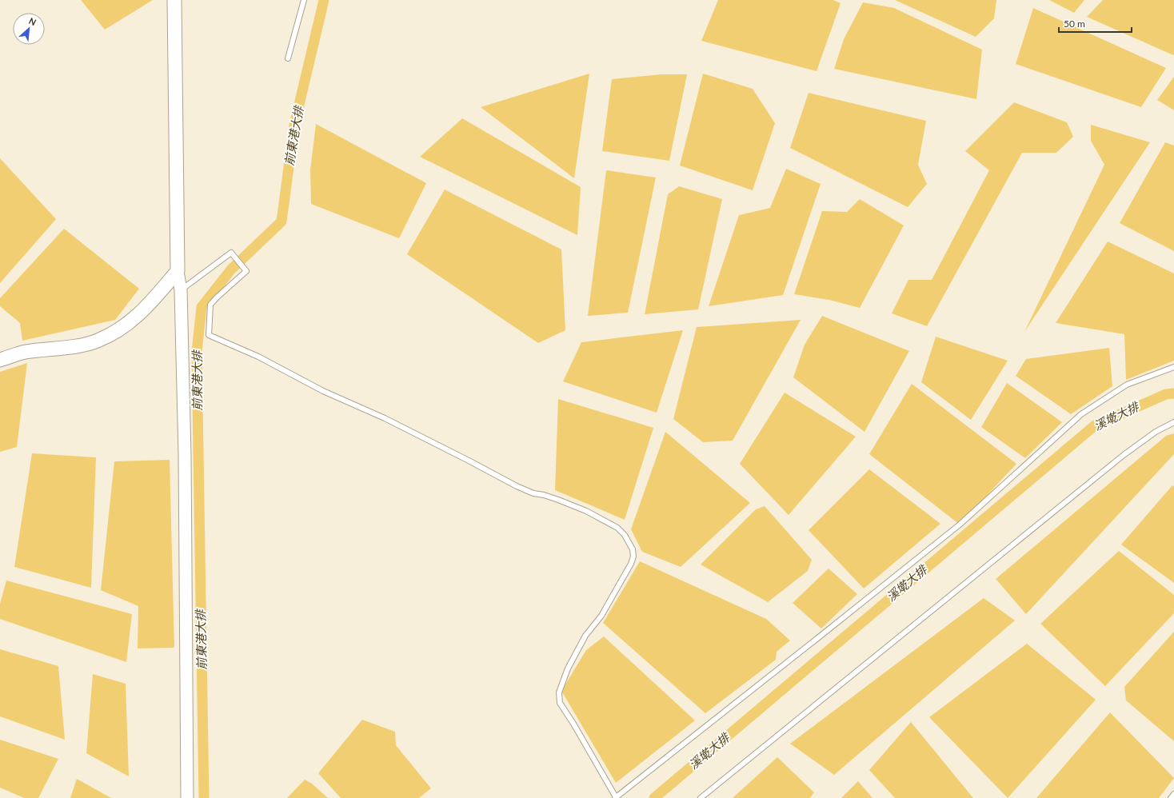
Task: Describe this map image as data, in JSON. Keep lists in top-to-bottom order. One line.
{"water":["前東港大排","溪墘大排"],"scale_bar":"50 m","north":"top right"}
